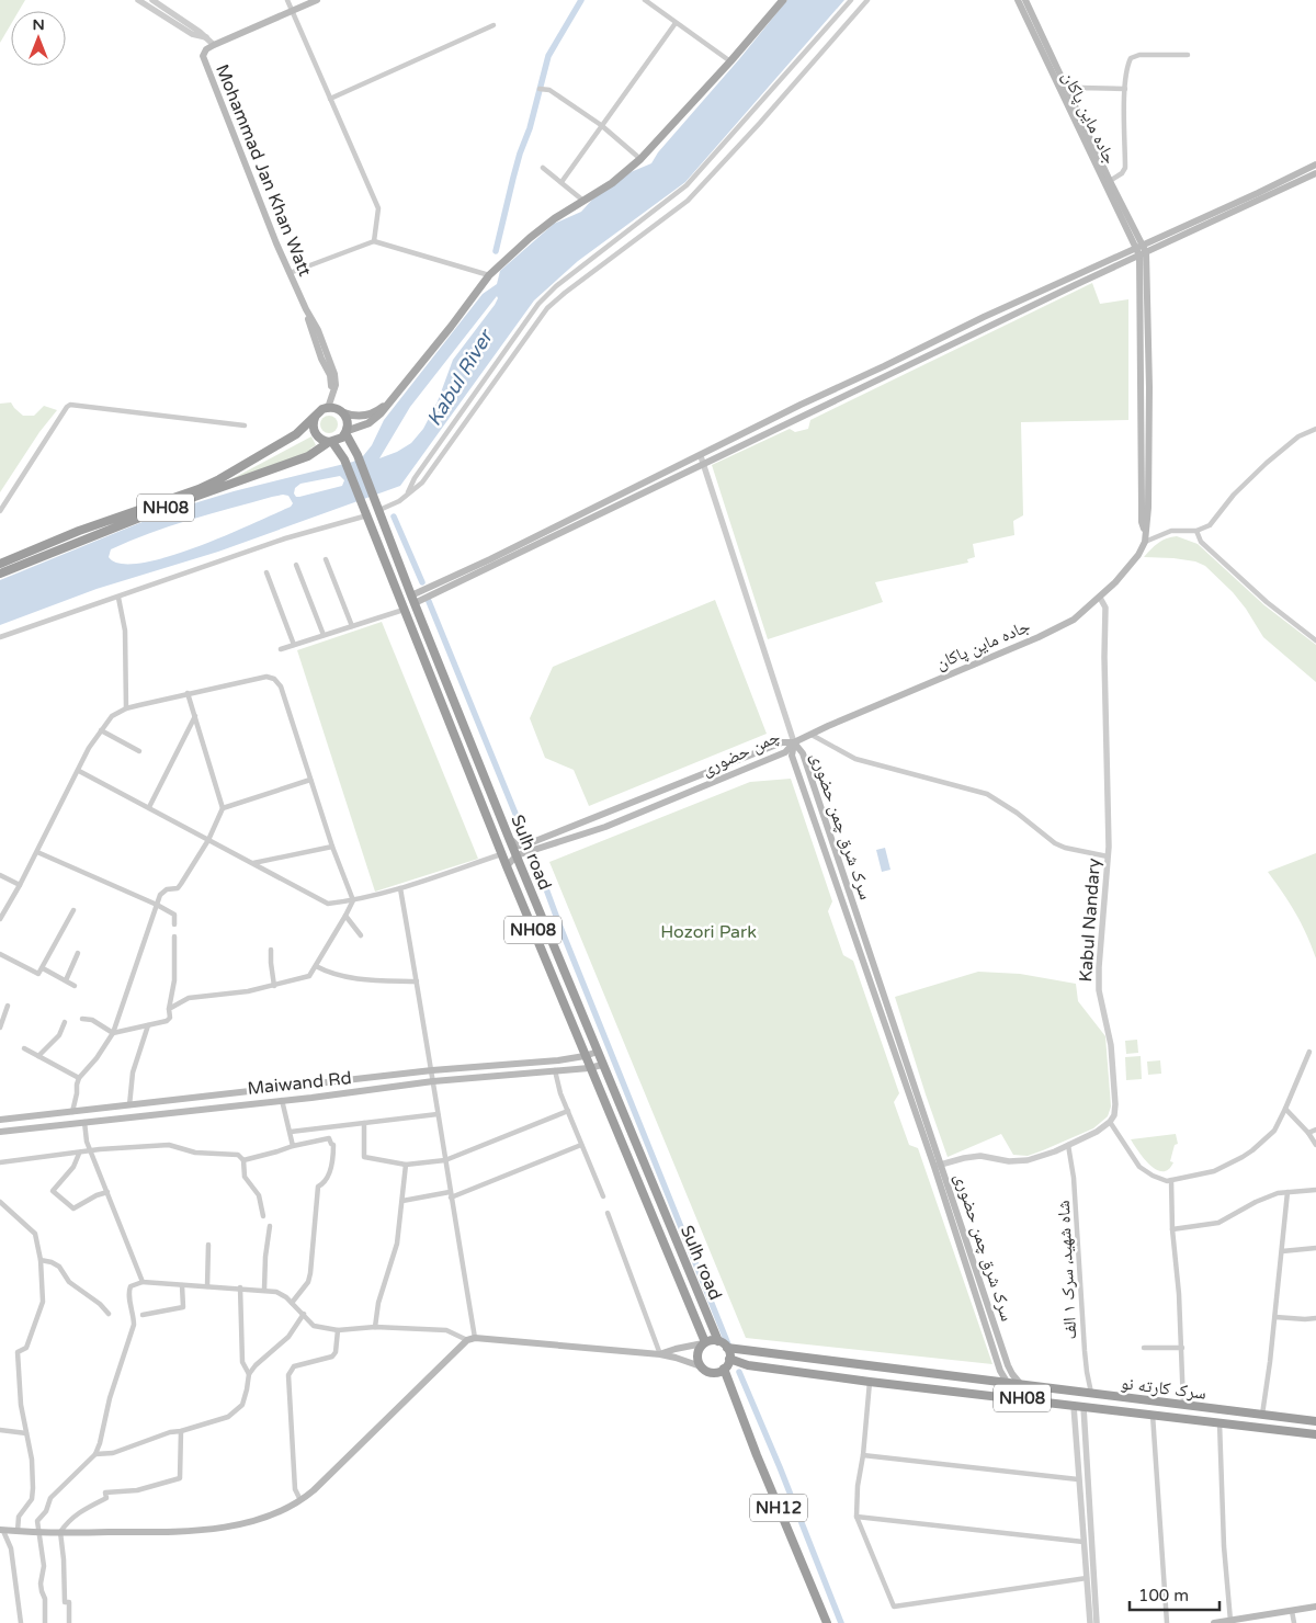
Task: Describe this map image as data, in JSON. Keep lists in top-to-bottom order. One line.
{"streets":{"highway":["NH08","Sulh road","سرک کارته نو","NH12"],"main road":["جاده ماین پاکان","Mohammad Jan Khan Watt","چمن حضوری","سرک شرق چمن حضوری","Maiwand Rd"],"street":["Kabul Nandary","شاه شهید، سرک ۱ الف"]},"crossings":[["جاده ماین پاکان","چمن حضوری"],["جاده ماین پاکان","سرک شرق چمن حضوری"],["جاده ماین پاکان","Kabul Nandary"],["Mohammad Jan Khan Watt","NH08"],["Mohammad Jan Khan Watt","Sulh road"],["NH08","Sulh road"],["چمن حضوری","سرک شرق چمن حضوری"],["چمن حضوری","Sulh road"],["سرک شرق چمن حضوری","سرک کارته نو"],["Sulh road","Maiwand Rd"],["Sulh road","سرک کارته نو"],["Sulh road","NH12"],["شاه شهید، سرک ۱ الف","سرک کارته نو"],["سرک کارته نو","NH12"]],"water":["Kabul River"],"parks":["Hozori Park"],"scale_bar":"100 m","north":"top"}
